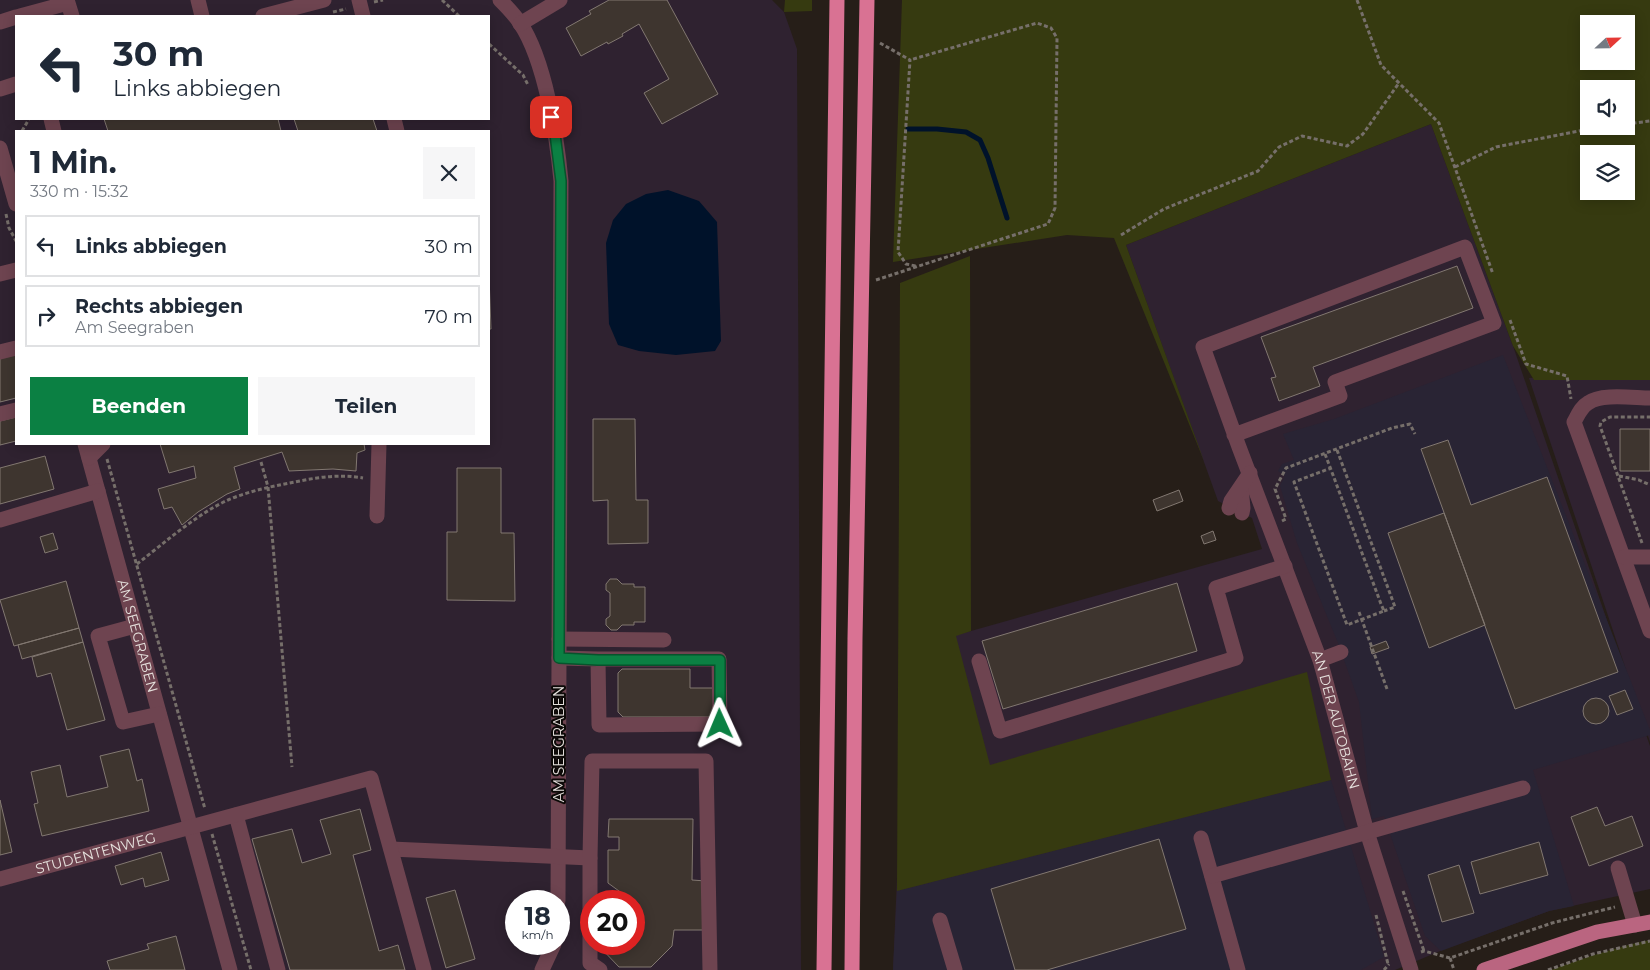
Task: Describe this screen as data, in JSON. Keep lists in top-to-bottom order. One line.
{"streets":{"street":["AM SEEGRABEN","AN DER AUTOBAHN","STUDENTENWEG"]},"crossings":[["AM SEEGRABEN","STUDENTENWEG"]],"north":"right","page":{"turn":["30 m","Links abbiegen"],"heading":["1 Min.","330 m · 15:32"],"list":[{"name":"Links abbiegen","value":"30 m"},{"name":"Rechts abbiegen","note":"Am Seegraben","value":"70 m"}],"buttons":["Beenden","Teilen"],"speed":"18 km/h","limit":"20"}}
